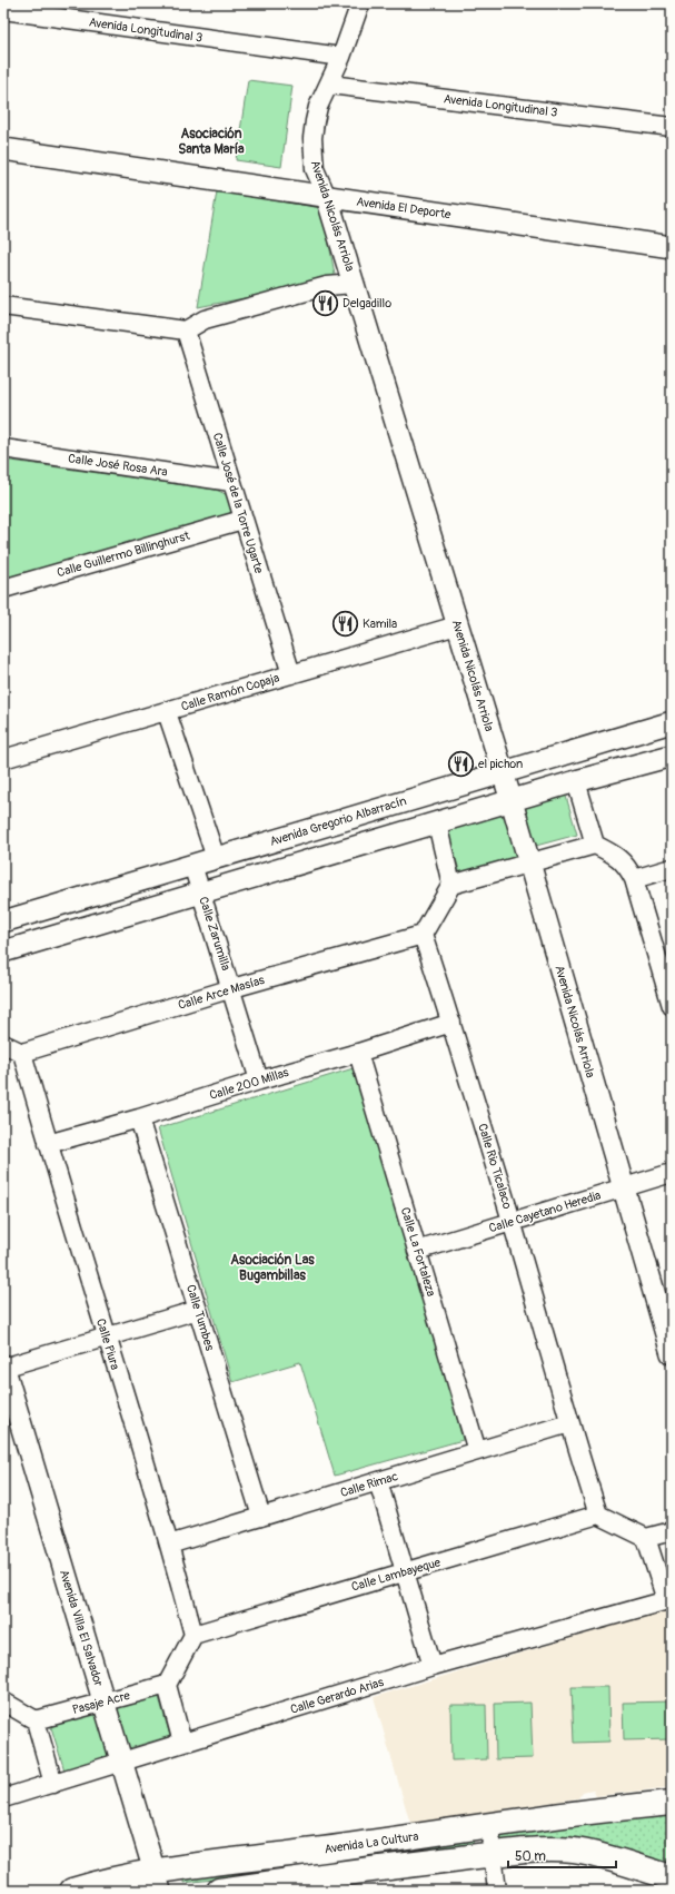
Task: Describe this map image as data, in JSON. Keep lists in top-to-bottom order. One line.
{"streets":{"main road":["Avenida La Cultura"],"street":["Avenida Longitudinal 3","Avenida El Deporte","Avenida Nicolás Arriola","Calle José Rosa Ara","Calle José de la Torre Ugarte","Calle Guillermo Billinghurst","Calle Ramón Copaja","Avenida Gregorio Albarracín","Calle Zarumilla","Calle Arce Masías","Calle 200 Millas","Calle Rio Ticalaco","Calle Cayetano Heredia","Calle La Fortaleza","Calle Tumbes","Calle Piura","Calle Rimac","Calle Lambayeque","Avenida Villa El Salvador","Calle Gerardo Arias","Pasaje Acre"]},"crossings":[["Avenida Longitudinal 3","Avenida Nicolás Arriola"],["Avenida El Deporte","Avenida Nicolás Arriola"],["Avenida Nicolás Arriola","Calle Ramón Copaja"],["Avenida Nicolás Arriola","Avenida Gregorio Albarracín"],["Avenida Nicolás Arriola","Calle Cayetano Heredia"],["Calle José Rosa Ara","Calle José de la Torre Ugarte"],["Calle José de la Torre Ugarte","Calle Guillermo Billinghurst"],["Calle José de la Torre Ugarte","Calle Ramón Copaja"],["Avenida Gregorio Albarracín","Calle Zarumilla"],["Calle Zarumilla","Calle Arce Masías"],["Calle Zarumilla","Calle 200 Millas"],["Calle Arce Masías","Calle Rio Ticalaco"],["Calle Arce Masías","Calle Piura"],["Calle 200 Millas","Calle Rio Ticalaco"],["Calle 200 Millas","Calle La Fortaleza"],["Calle 200 Millas","Calle Tumbes"],["Calle 200 Millas","Calle Piura"],["Calle Rio Ticalaco","Calle Cayetano Heredia"],["Calle Rio Ticalaco","Calle Rimac"],["Calle Rio Ticalaco","Calle Lambayeque"],["Calle Cayetano Heredia","Calle La Fortaleza"],["Calle La Fortaleza","Calle Rimac"],["Calle Tumbes","Calle Rimac"],["Calle Piura","Calle Rimac"],["Calle Piura","Calle Lambayeque"],["Avenida Villa El Salvador","Calle Gerardo Arias"],["Avenida Villa El Salvador","Pasaje Acre"],["Avenida Villa El Salvador","Avenida La Cultura"]],"districts":["Asociación Santa María","Asociación Las Bugambillas"],"places":{"restaurant":["Delgadillo","Kamila","el pichon"]},"scale_bar":"50 m"}
